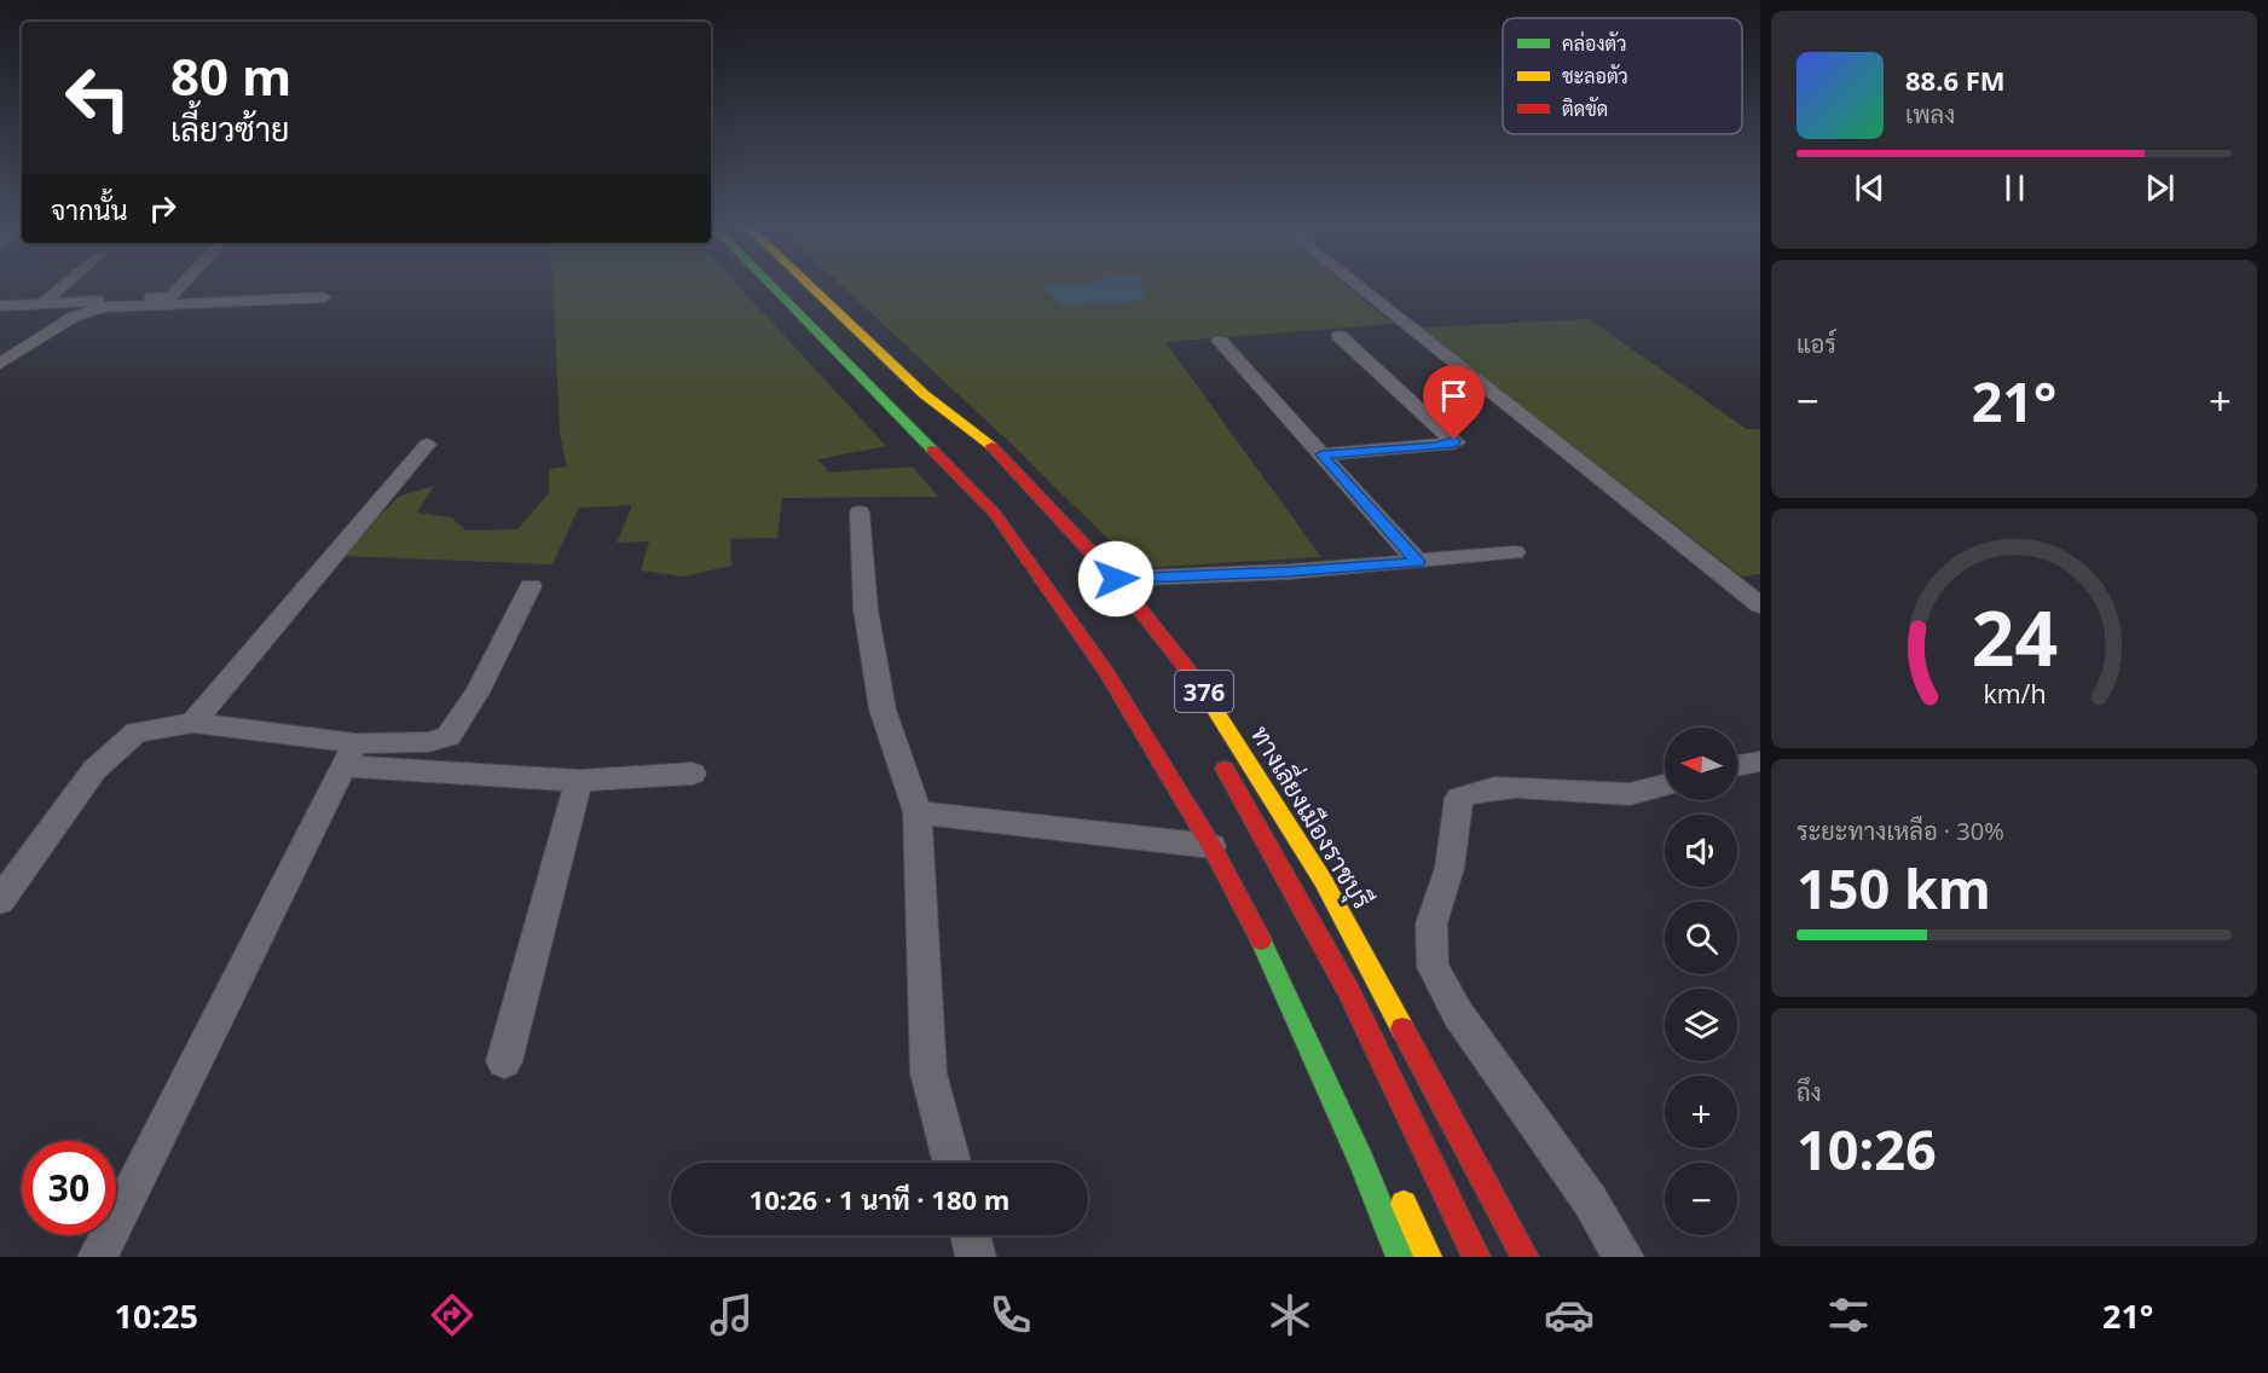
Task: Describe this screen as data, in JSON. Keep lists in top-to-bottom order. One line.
{"streets":{"main road":["376","ทางเลี่ยงเมืองราชบุรี"]},"legend":["คล่องตัว","ชะลอตัว","ติดขัด"],"north":"left","page":{"turn":["80 m","เลี้ยวซ้าย"],"song":["88.6 FM","เพลง"],"then":"จากนั้น","tile":["แอร์",["ระยะทางเหลือ · 30%","150 km"],["ถึง","10:26"]],"heat":["−","21°","+"],"map_buttons":["+","−"],"limit":"30","trip":"10:26 · 1 นาที · 180 m","tabs":["10:25","21°"],"gauge":["24","km/h"]}}
